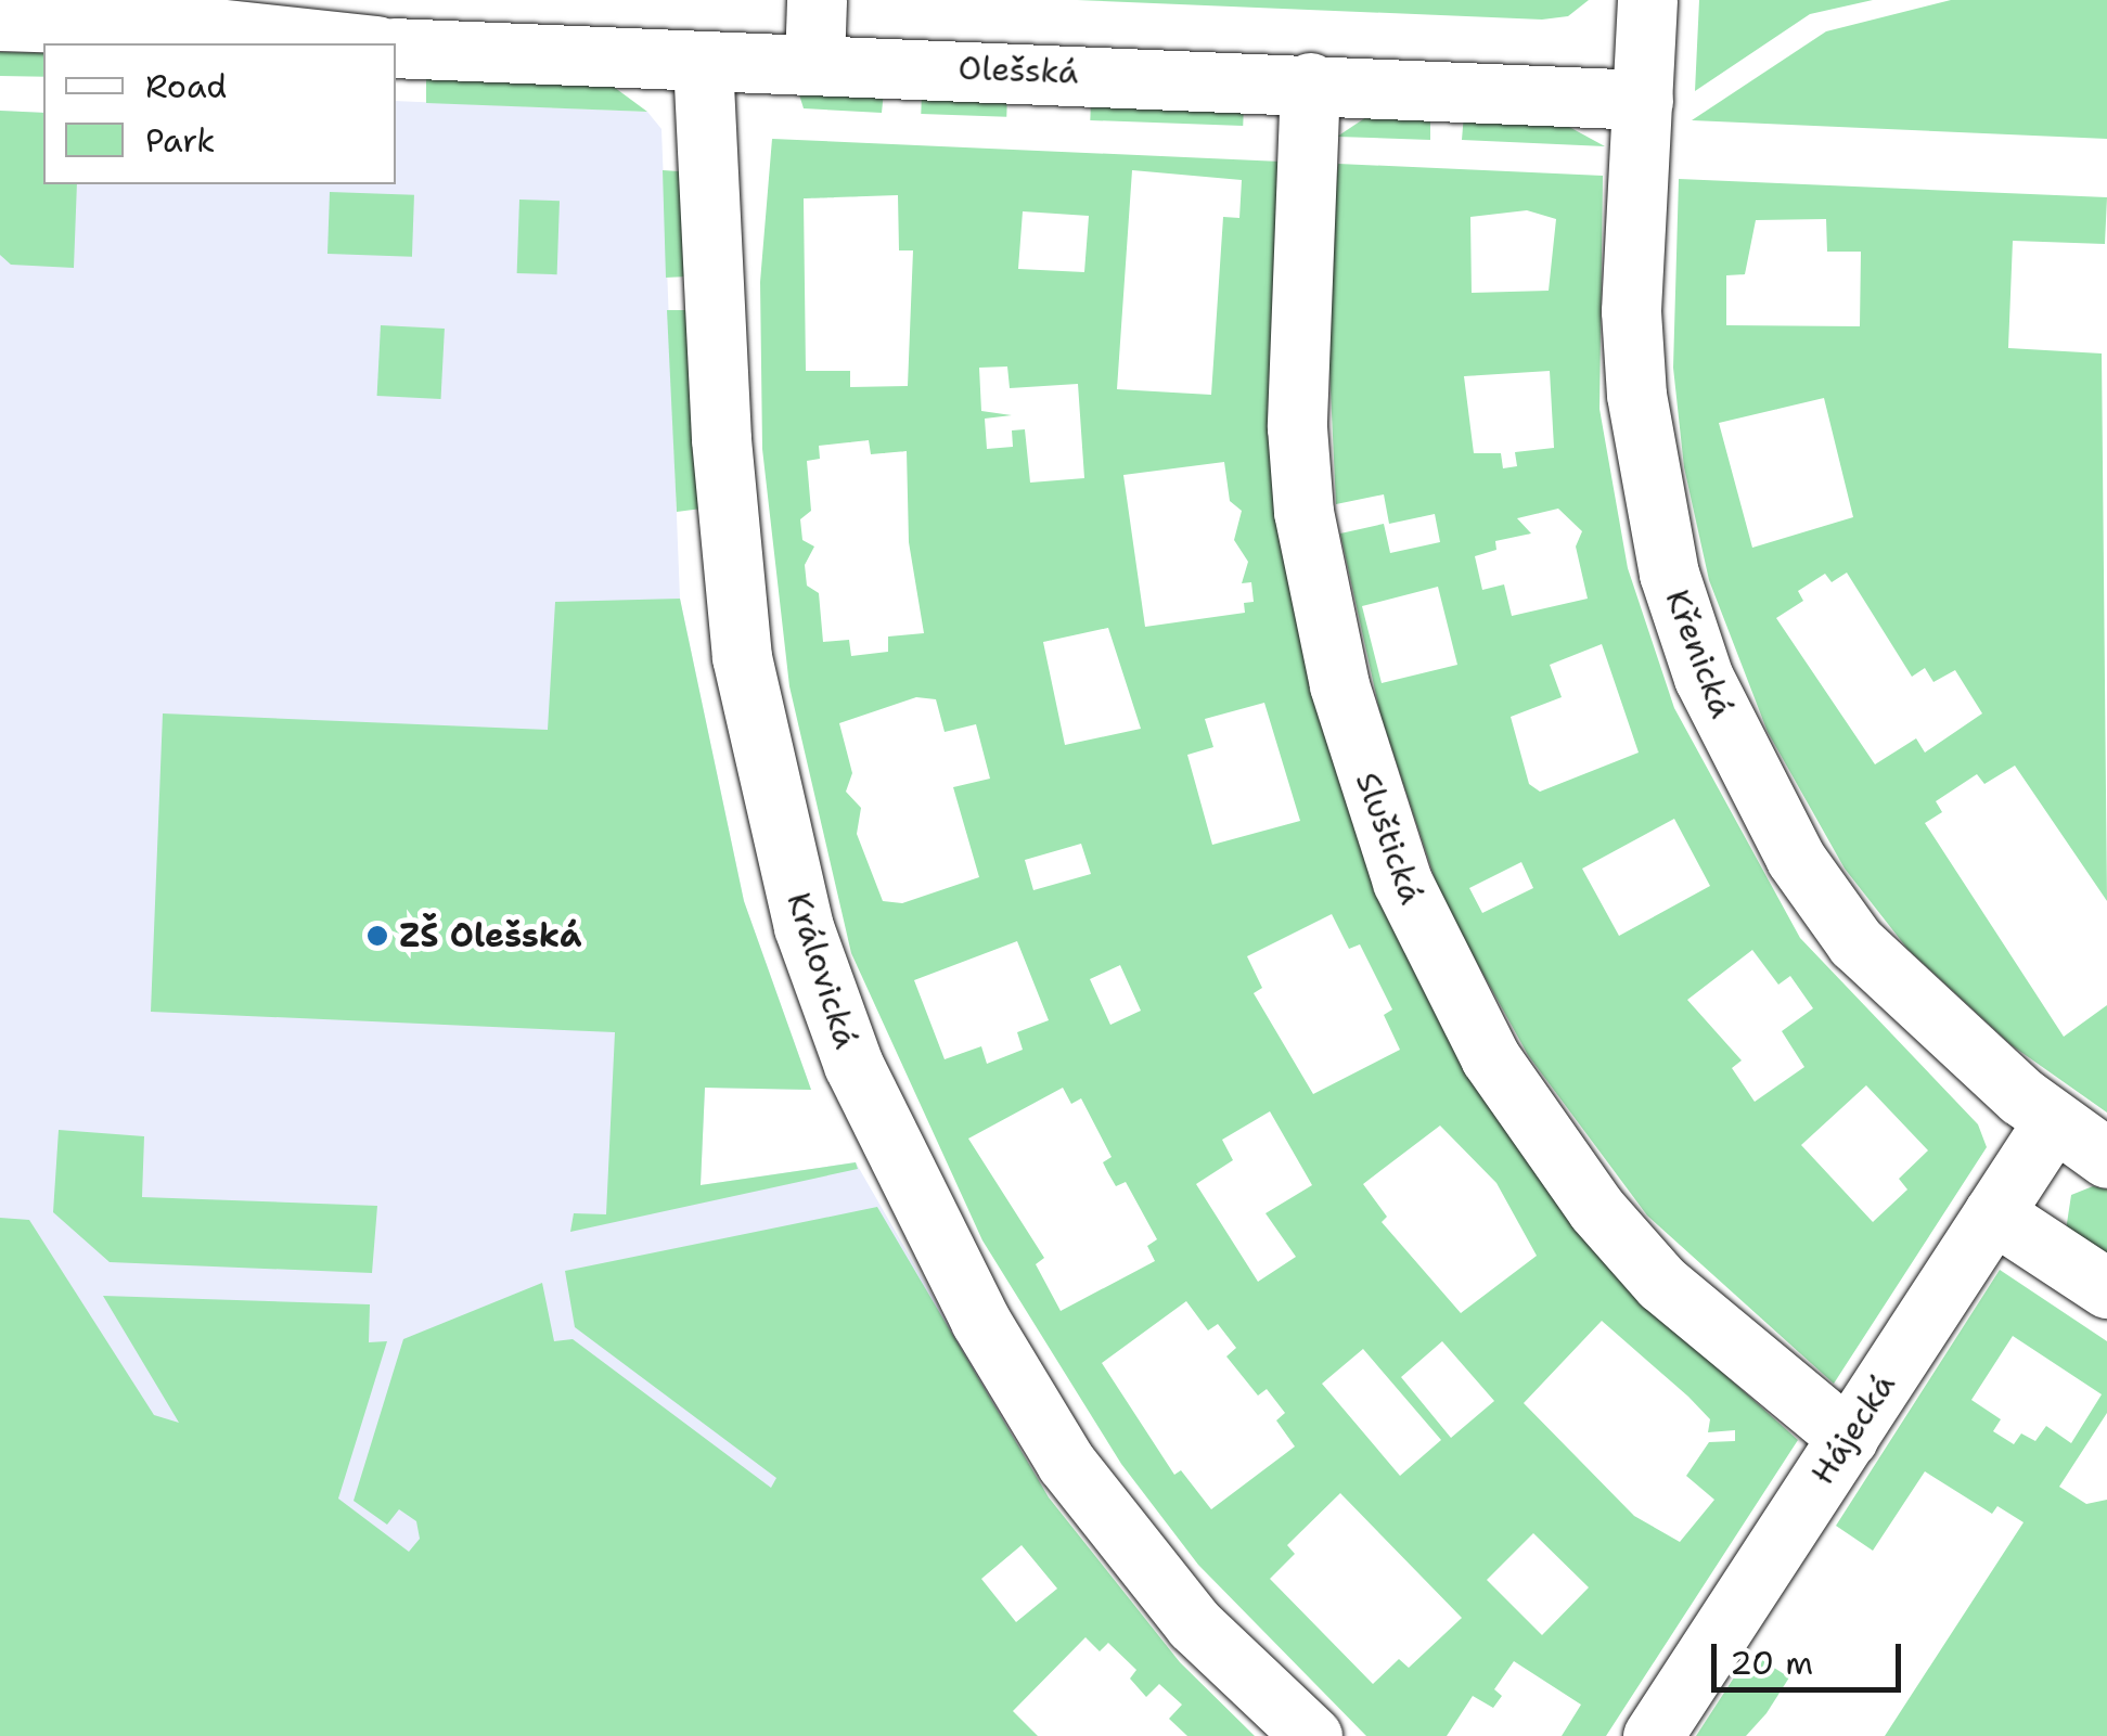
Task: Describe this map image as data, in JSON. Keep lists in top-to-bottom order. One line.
{"streets":{"street":["Olešská","Křenická","Sluštická","Královická","Hájecká"]},"crossings":[["Olešská","Křenická"],["Olešská","Sluštická"],["Olešská","Královická"],["Křenická","Hájecká"],["Sluštická","Hájecká"]],"places":["ZŠ Olešská"],"legend":["Road","Park"],"scale_bar":"20 m"}
